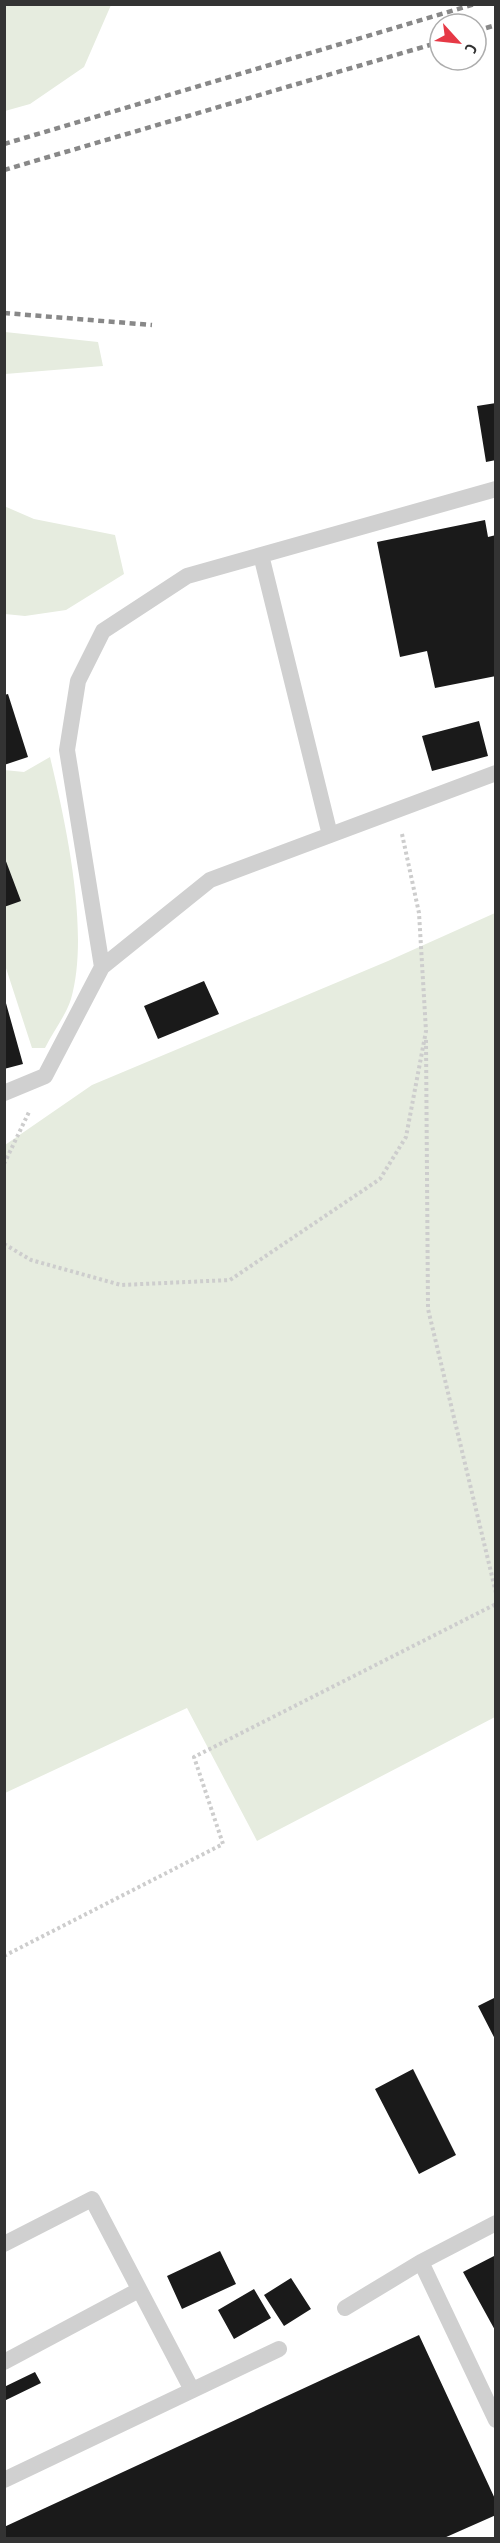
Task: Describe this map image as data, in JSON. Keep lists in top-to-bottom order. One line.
{"north":"bottom right"}
